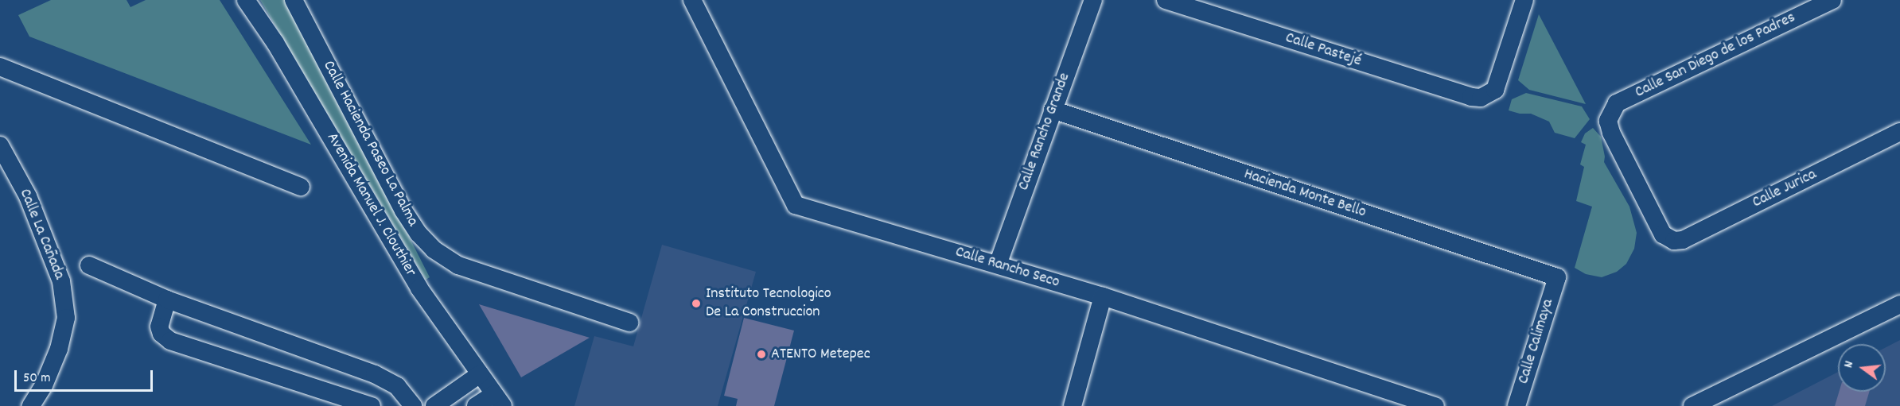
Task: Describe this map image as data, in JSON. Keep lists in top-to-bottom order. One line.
{"streets":{"street":["Calle Pastejé","Calle San Diego de los Padres","Calle Rancho Grande","Calle Hacienda Paseo La Palma","Calle Jurica","Hacienda Monte Bello","Avenida Manuel J. Clouthier","Calle La Cañada","Calle Rancho Seco","Calle Calimaya"]},"crossings":[["Calle San Diego de los Padres","Calle Jurica"],["Calle Rancho Grande","Hacienda Monte Bello"],["Calle Rancho Grande","Calle Rancho Seco"],["Hacienda Monte Bello","Calle Calimaya"]],"places":["Instituto Tecnologico De La Construccion","ATENTO Metepec"],"scale_bar":"50 m","north":"left"}
